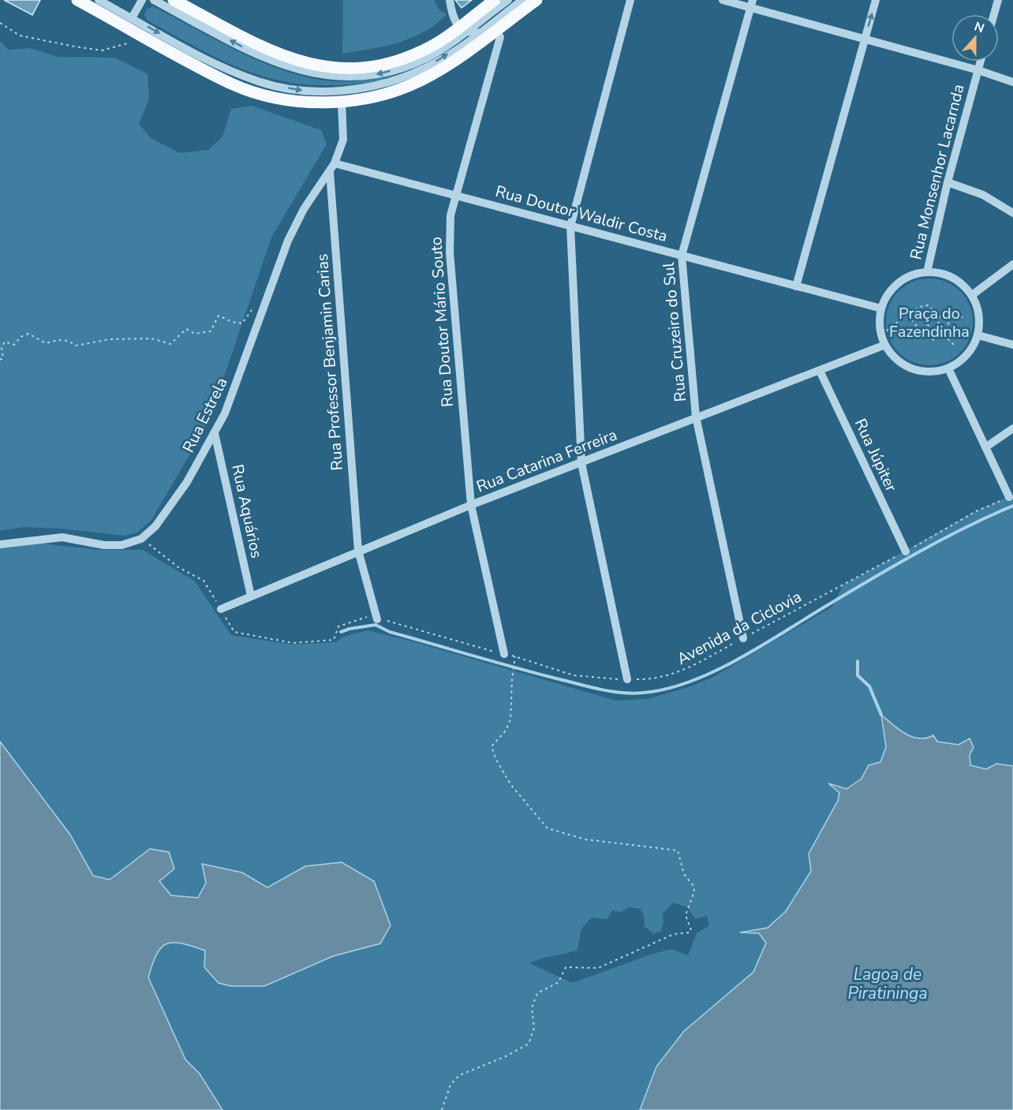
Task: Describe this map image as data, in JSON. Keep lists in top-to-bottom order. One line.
{"streets":{"street":["Rua Monsenhor Lacarnda","Rua Doutor Waldir Costa","Rua Doutor Mário Souto","Rua Cruzeiro do Sul","Rua Professor Benjamin Carias","Rua Estrela","Rua Júpiter","Rua Catarina Ferreira","Rua Aquários"],"path":["Avenida da Ciclovia"]},"crossings":[["Rua Monsenhor Lacarnda","Rua Doutor Waldir Costa"],["Rua Monsenhor Lacarnda","Rua Catarina Ferreira"],["Rua Doutor Waldir Costa","Rua Doutor Mário Souto"],["Rua Doutor Waldir Costa","Rua Cruzeiro do Sul"],["Rua Doutor Waldir Costa","Rua Estrela"],["Rua Doutor Waldir Costa","Rua Catarina Ferreira"],["Rua Doutor Mário Souto","Rua Catarina Ferreira"],["Rua Doutor Mário Souto","Avenida da Ciclovia"],["Rua Cruzeiro do Sul","Rua Catarina Ferreira"],["Rua Cruzeiro do Sul","Avenida da Ciclovia"],["Rua Professor Benjamin Carias","Rua Estrela"],["Rua Professor Benjamin Carias","Rua Catarina Ferreira"],["Rua Professor Benjamin Carias","Avenida da Ciclovia"],["Rua Estrela","Rua Aquários"],["Rua Júpiter","Rua Catarina Ferreira"],["Rua Júpiter","Avenida da Ciclovia"],["Rua Catarina Ferreira","Rua Aquários"],["Rua Catarina Ferreira","Avenida da Ciclovia"]],"water":["Lagoa de Piratininga"],"parks":["Praça do Fazendinha"],"north":"top"}
